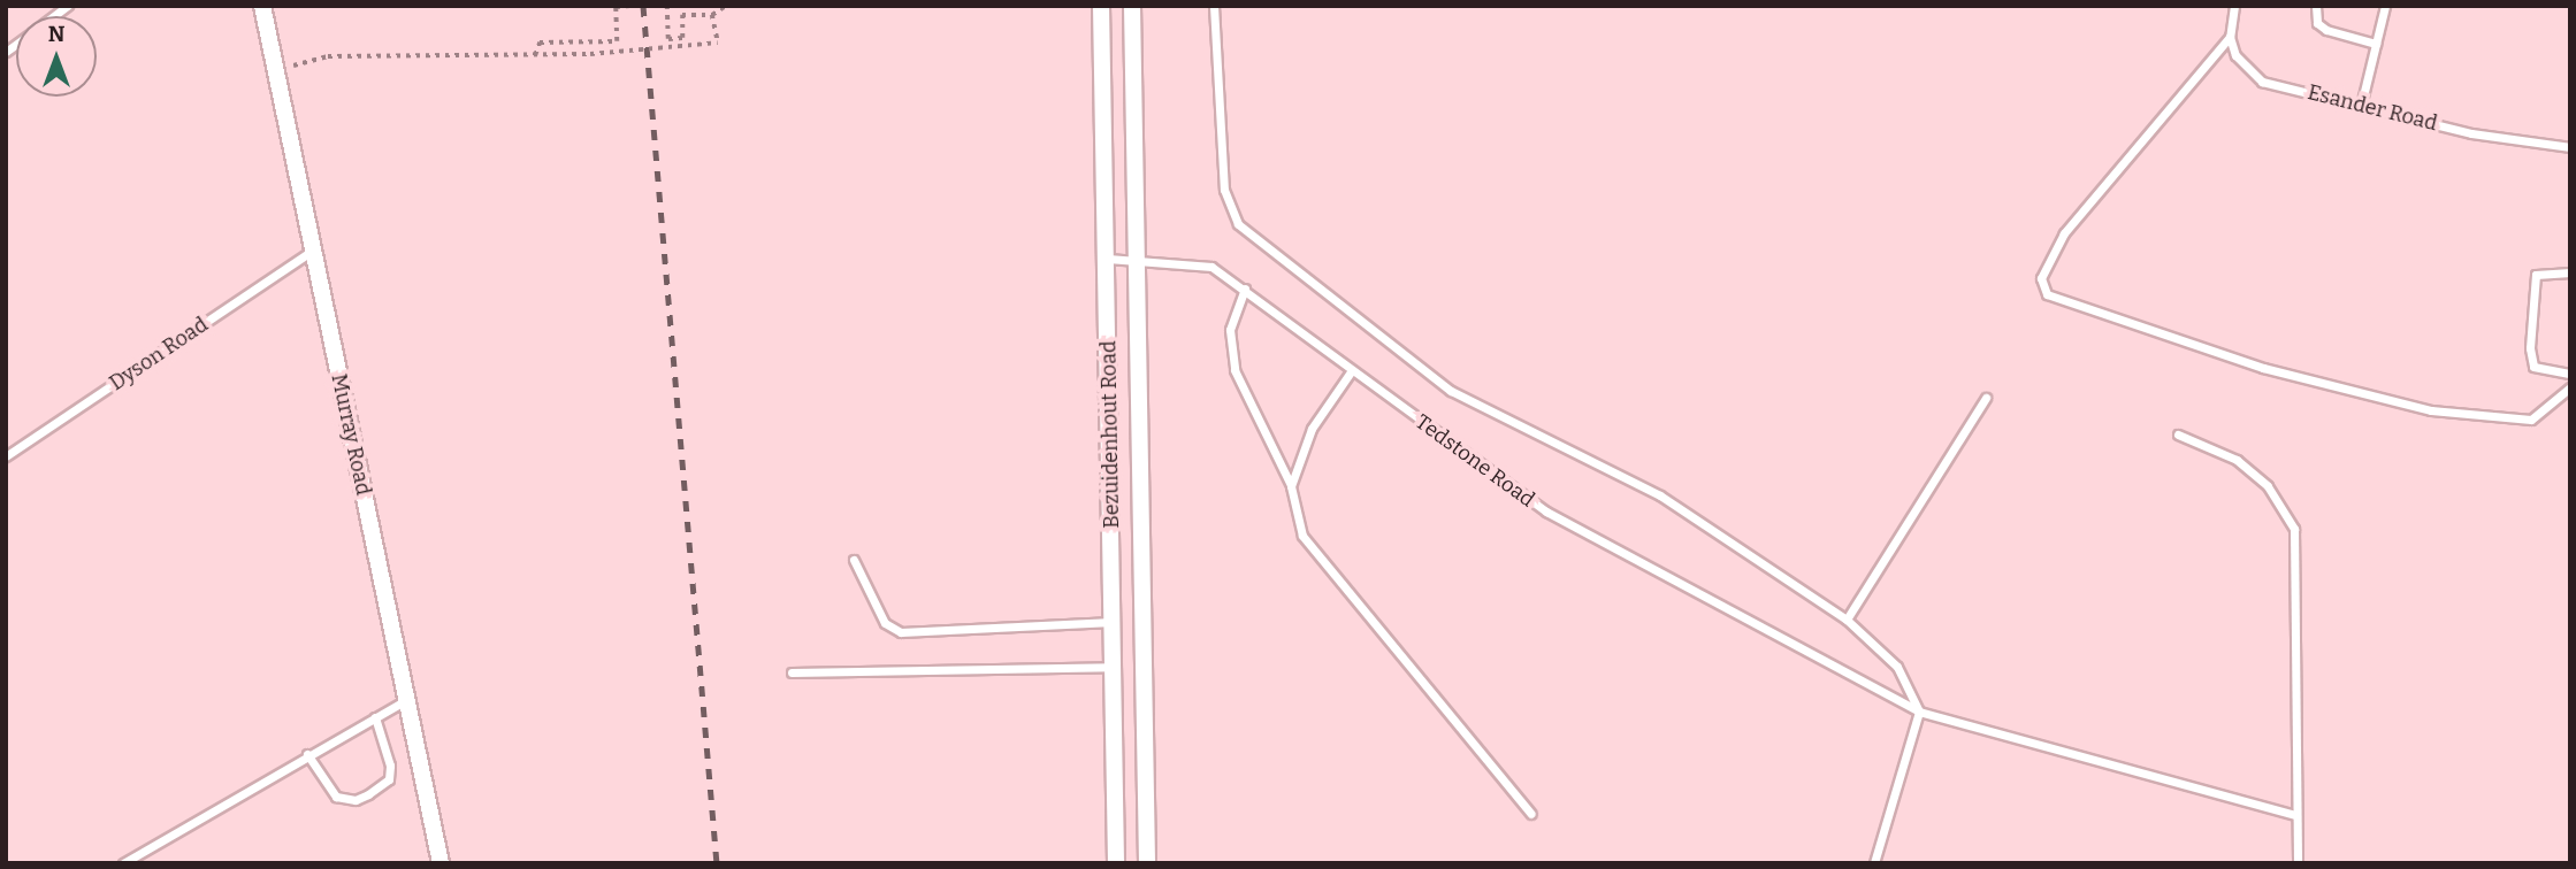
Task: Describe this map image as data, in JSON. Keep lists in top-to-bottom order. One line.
{"streets":{"street":["Murray Road","Bezuidenhout Road"],"lane":["Esander Road","Dyson Road","Tedstone Road"]},"crossings":[["Dyson Road","Murray Road"],["Bezuidenhout Road","Tedstone Road"]],"north":"top"}
